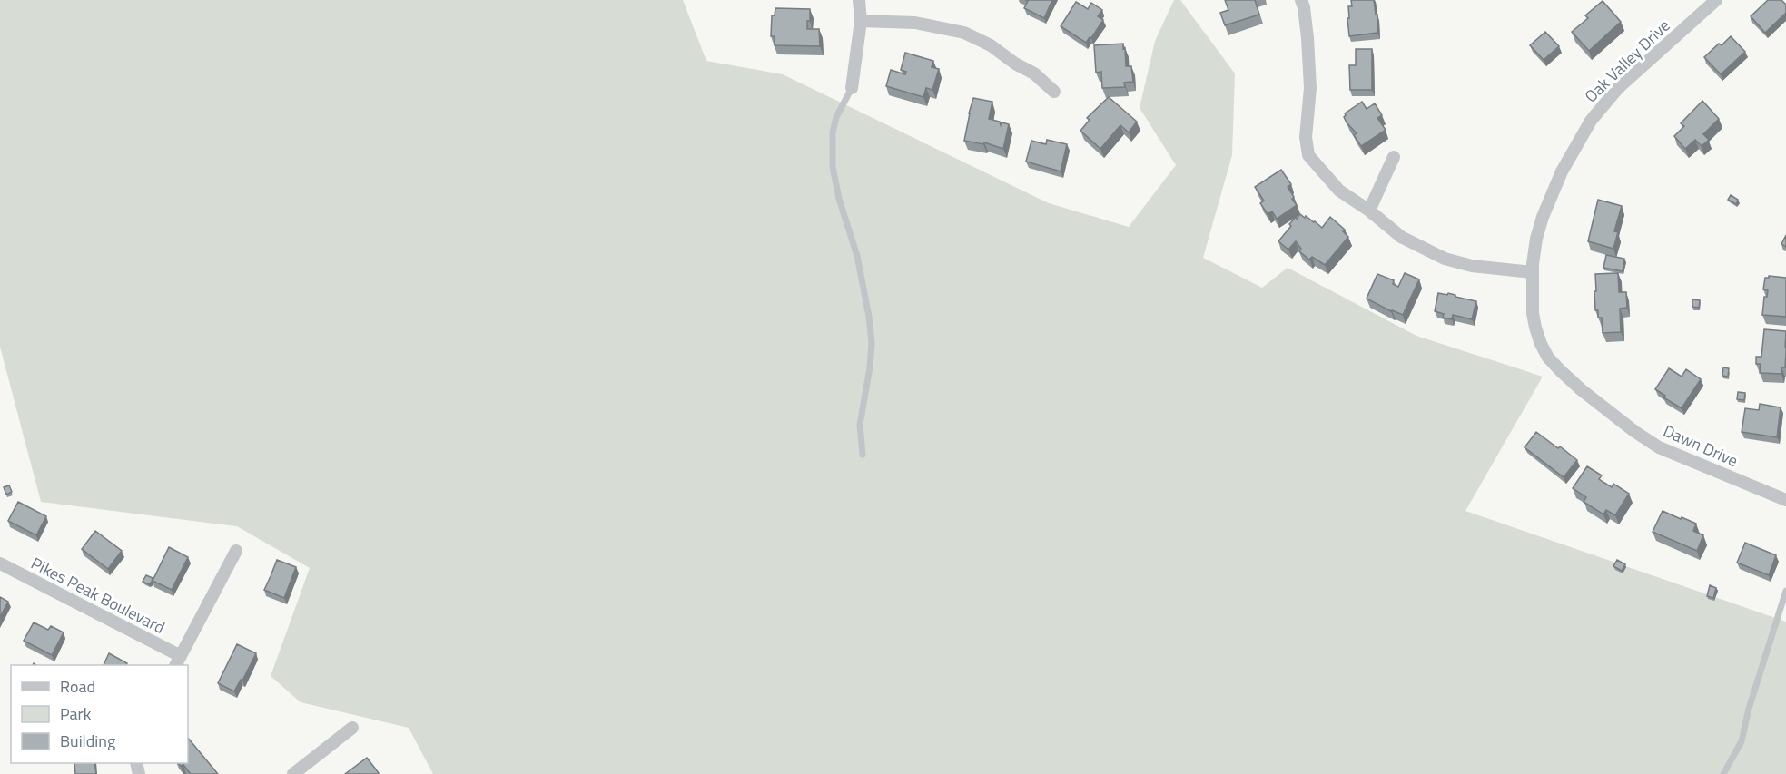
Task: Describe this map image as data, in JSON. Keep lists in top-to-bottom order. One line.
{"streets":{"street":["Oak Valley Drive","Dawn Drive","Pikes Peak Boulevard"]},"crossings":[["Oak Valley Drive","Dawn Drive"]],"legend":["Road","Park","Building"]}
